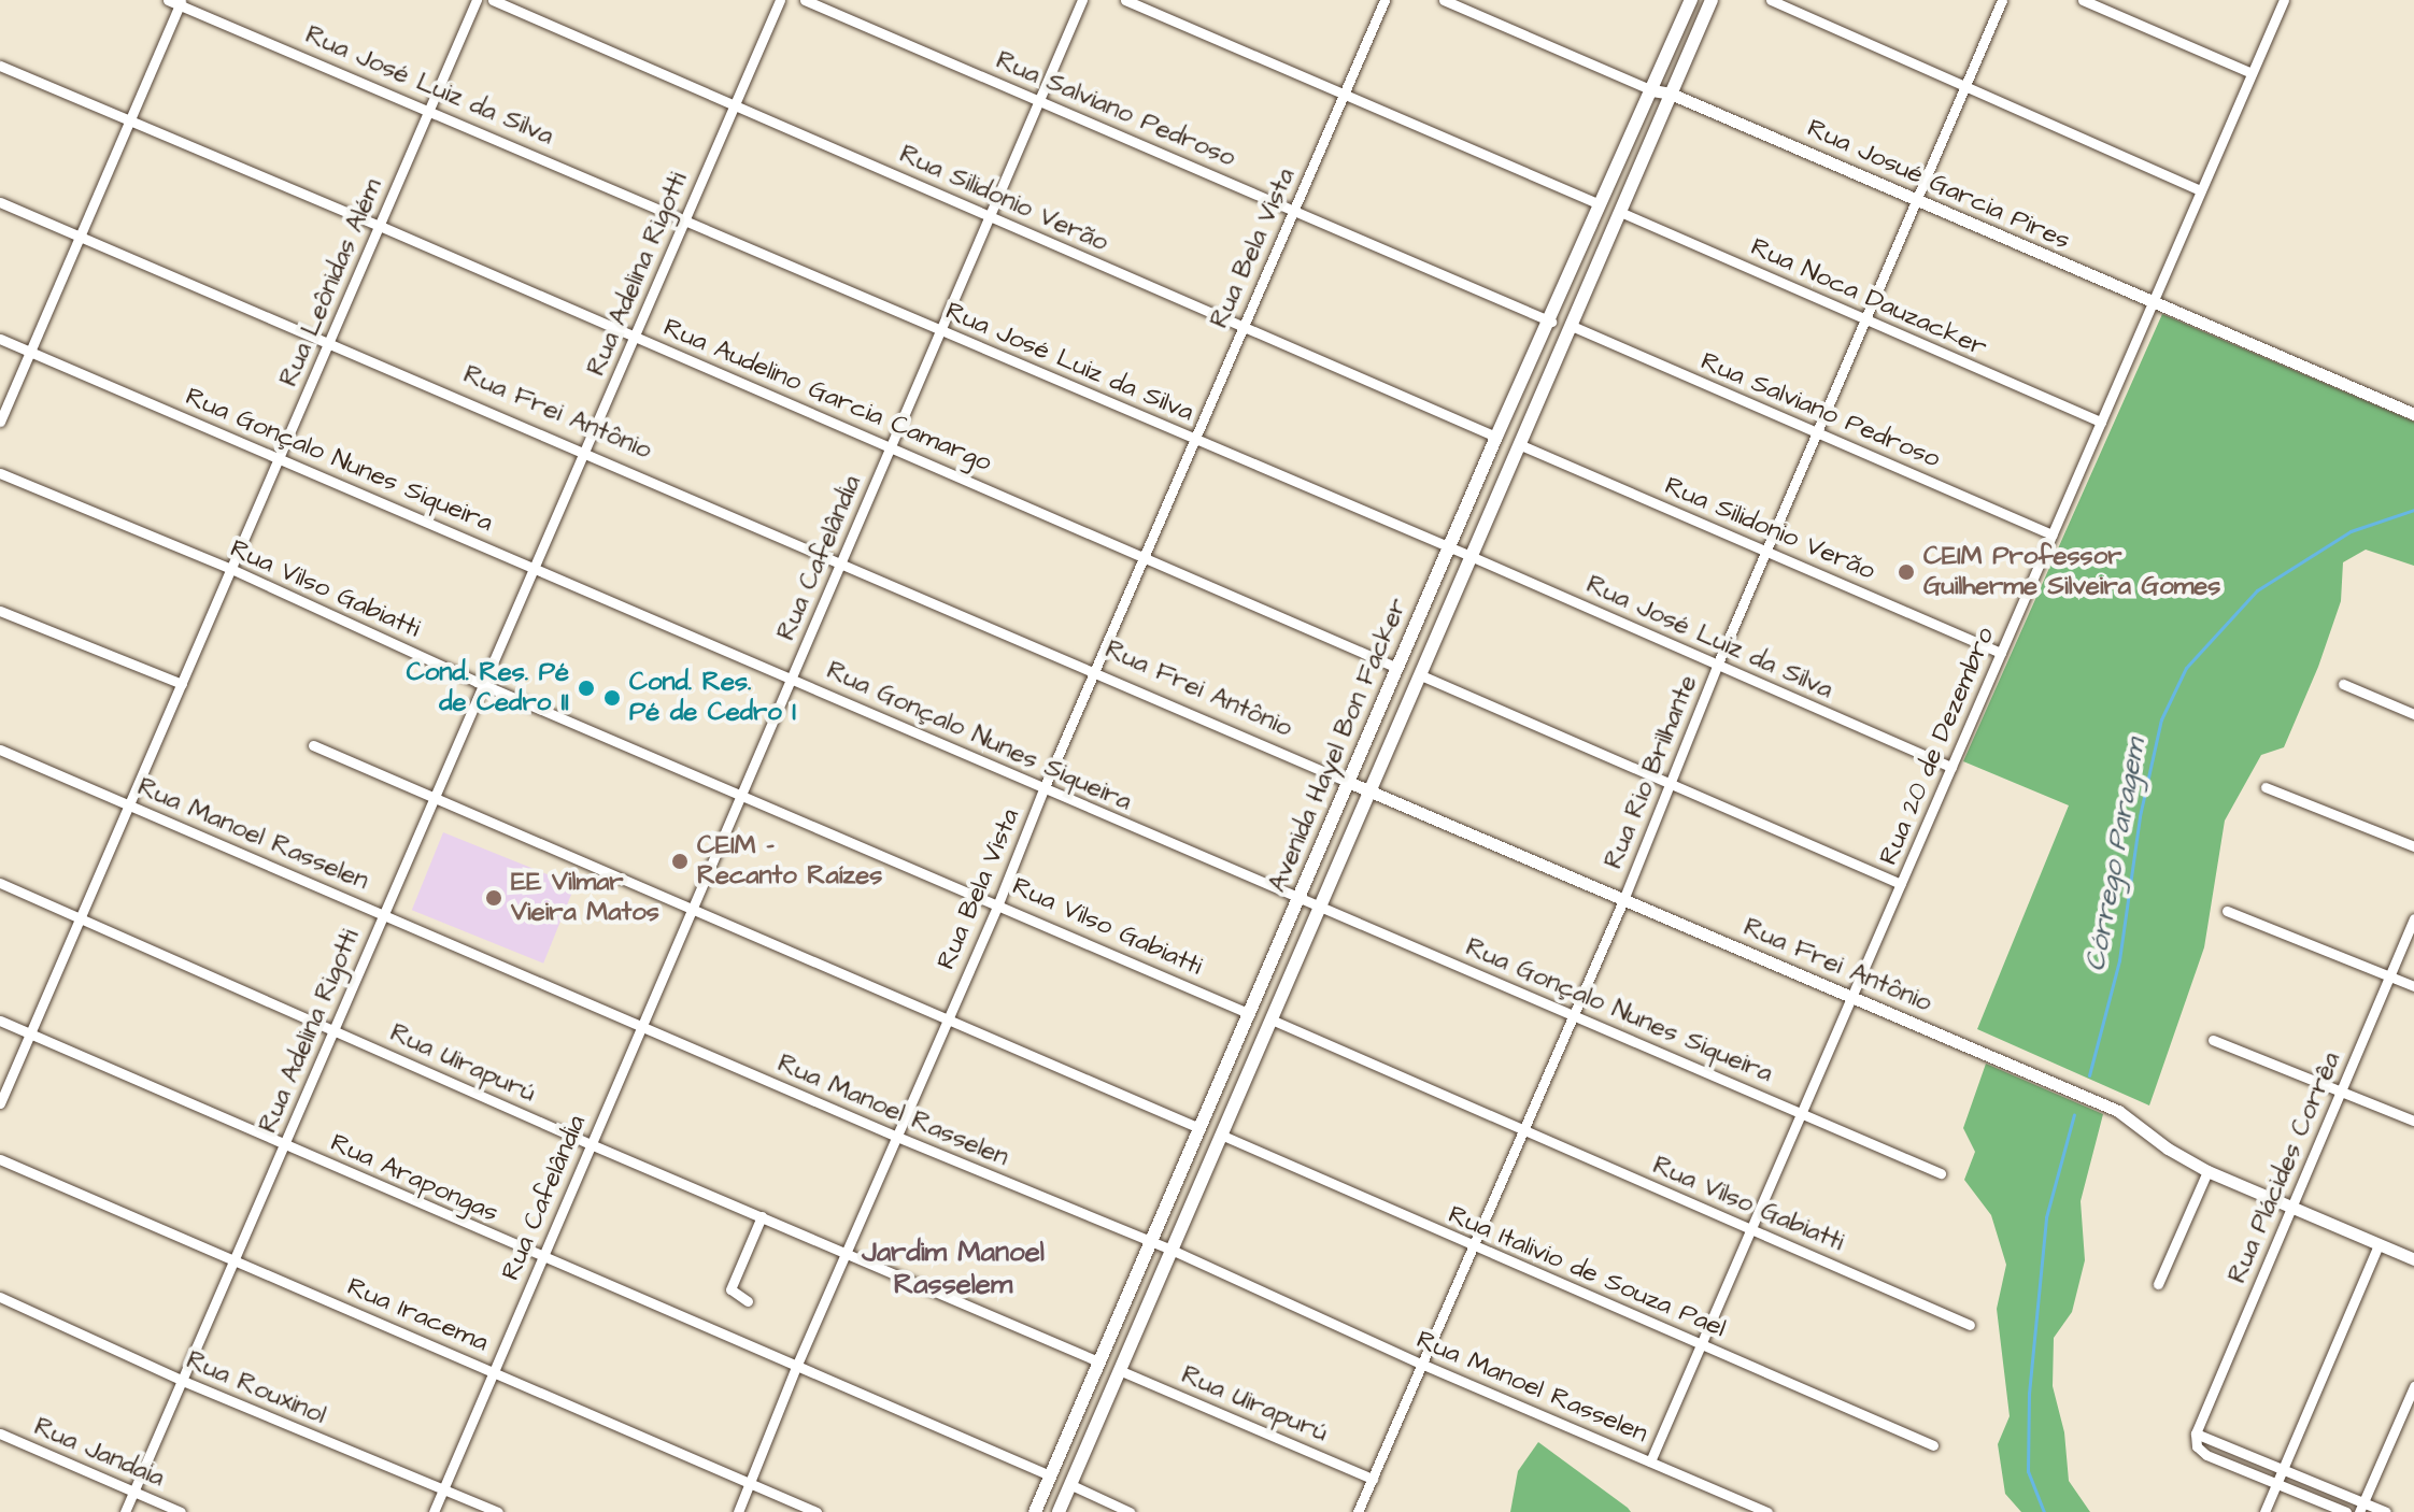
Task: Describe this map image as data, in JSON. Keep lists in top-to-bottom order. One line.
{"streets":{"main road":["Avenida Hayel Bon Facker"],"street":["Rua José Luiz da Silva","Rua Salviano Pedroso","Rua Josué Garcia Pires","Rua Silidonio Verão","Rua Bela Vista","Rua Adelina Rigotti","Rua Leônidas Além","Rua Noca Dauzacker","Rua Audelino Garcia Camargo","Rua Frei Antônio","Rua Gonçalo Nunes Siqueira","Rua Cafelândia","Rua Vilso Gabiatti","Rua 20 de Dezembro","Rua Rio Brilhante","Rua Manoel Rasselen","Rua Uirapurú","Rua Plácides Corrêa","Rua Arapongas","Rua Italivio de Souza Pael","Rua Iracema","Rua Rouxinol","Rua Jandaia"]},"crossings":[["Rua José Luiz da Silva","Rua Bela Vista"],["Rua José Luiz da Silva","Rua Adelina Rigotti"],["Rua José Luiz da Silva","Rua Leônidas Além"],["Rua José Luiz da Silva","Rua Cafelândia"],["Rua José Luiz da Silva","Avenida Hayel Bon Facker"],["Rua José Luiz da Silva","Rua 20 de Dezembro"],["Rua José Luiz da Silva","Rua Rio Brilhante"],["Rua Salviano Pedroso","Rua Bela Vista"],["Rua Salviano Pedroso","Rua Cafelândia"],["Rua Salviano Pedroso","Avenida Hayel Bon Facker"],["Rua Salviano Pedroso","Rua 20 de Dezembro"],["Rua Salviano Pedroso","Rua Rio Brilhante"],["Rua Josué Garcia Pires","Avenida Hayel Bon Facker"],["Rua Josué Garcia Pires","Rua 20 de Dezembro"],["Rua Josué Garcia Pires","Rua Rio Brilhante"],["Rua Silidonio Verão","Rua Bela Vista"],["Rua Silidonio Verão","Rua Adelina Rigotti"],["Rua Silidonio Verão","Rua Cafelândia"],["Rua Silidonio Verão","Avenida Hayel Bon Facker"],["Rua Silidonio Verão","Rua 20 de Dezembro"],["Rua Silidonio Verão","Rua Rio Brilhante"],["Rua Bela Vista","Rua Audelino Garcia Camargo"],["Rua Bela Vista","Rua Frei Antônio"],["Rua Bela Vista","Rua Gonçalo Nunes Siqueira"],["Rua Bela Vista","Rua Vilso Gabiatti"],["Rua Bela Vista","Rua Manoel Rasselen"],["Rua Bela Vista","Rua Uirapurú"],["Rua Bela Vista","Rua Arapongas"],["Rua Bela Vista","Rua Iracema"],["Rua Adelina Rigotti","Rua Audelino Garcia Camargo"],["Rua Adelina Rigotti","Rua Frei Antônio"],["Rua Adelina Rigotti","Rua Gonçalo Nunes Siqueira"],["Rua Adelina Rigotti","Rua Vilso Gabiatti"],["Rua Adelina Rigotti","Rua Manoel Rasselen"],["Rua Adelina Rigotti","Rua Uirapurú"],["Rua Adelina Rigotti","Rua Arapongas"],["Rua Adelina Rigotti","Rua Iracema"],["Rua Adelina Rigotti","Rua Rouxinol"],["Rua Adelina Rigotti","Rua Jandaia"],["Rua Leônidas Além","Rua Audelino Garcia Camargo"],["Rua Leônidas Além","Rua Frei Antônio"],["Rua Leônidas Além","Rua Gonçalo Nunes Siqueira"],["Rua Leônidas Além","Rua Vilso Gabiatti"],["Rua Leônidas Além","Rua Manoel Rasselen"],["Rua Leônidas Além","Rua Uirapurú"],["Rua Leônidas Além","Rua Arapongas"],["Rua Noca Dauzacker","Avenida Hayel Bon Facker"],["Rua Noca Dauzacker","Rua 20 de Dezembro"],["Rua Noca Dauzacker","Rua Rio Brilhante"],["Rua Audelino Garcia Camargo","Rua Cafelândia"],["Rua Audelino Garcia Camargo","Avenida Hayel Bon Facker"],["Rua Frei Antônio","Rua Cafelândia"],["Rua Frei Antônio","Avenida Hayel Bon Facker"],["Rua Frei Antônio","Rua 20 de Dezembro"],["Rua Frei Antônio","Rua Rio Brilhante"],["Rua Frei Antônio","Rua Plácides Corrêa"],["Rua Gonçalo Nunes Siqueira","Rua Cafelândia"],["Rua Gonçalo Nunes Siqueira","Avenida Hayel Bon Facker"],["Rua Gonçalo Nunes Siqueira","Rua 20 de Dezembro"],["Rua Gonçalo Nunes Siqueira","Rua Rio Brilhante"],["Rua Cafelândia","Rua Vilso Gabiatti"],["Rua Cafelândia","Rua Manoel Rasselen"],["Rua Cafelândia","Rua Uirapurú"],["Rua Cafelândia","Rua Arapongas"],["Rua Cafelândia","Rua Iracema"],["Rua Cafelândia","Rua Rouxinol"],["Rua Vilso Gabiatti","Avenida Hayel Bon Facker"],["Rua Vilso Gabiatti","Rua 20 de Dezembro"],["Rua Vilso Gabiatti","Rua Rio Brilhante"],["Avenida Hayel Bon Facker","Rua Manoel Rasselen"],["Avenida Hayel Bon Facker","Rua Uirapurú"],["Avenida Hayel Bon Facker","Rua Arapongas"],["Avenida Hayel Bon Facker","Rua Italivio de Souza Pael"],["Rua 20 de Dezembro","Rua Manoel Rasselen"],["Rua 20 de Dezembro","Rua Italivio de Souza Pael"],["Rua Rio Brilhante","Rua Manoel Rasselen"],["Rua Rio Brilhante","Rua Uirapurú"],["Rua Rio Brilhante","Rua Italivio de Souza Pael"]],"districts":["Jardim Manoel Rasselem"],"water":["Córrego Paragem"],"places":["CEIM Professor Guilherme Silveira Gomes","Cond. Res. Pé de Cedro II","Cond. Res. Pé de Cedro I","CEIM - Recanto Raízes","EE Vilmar Vieira Matos"]}
